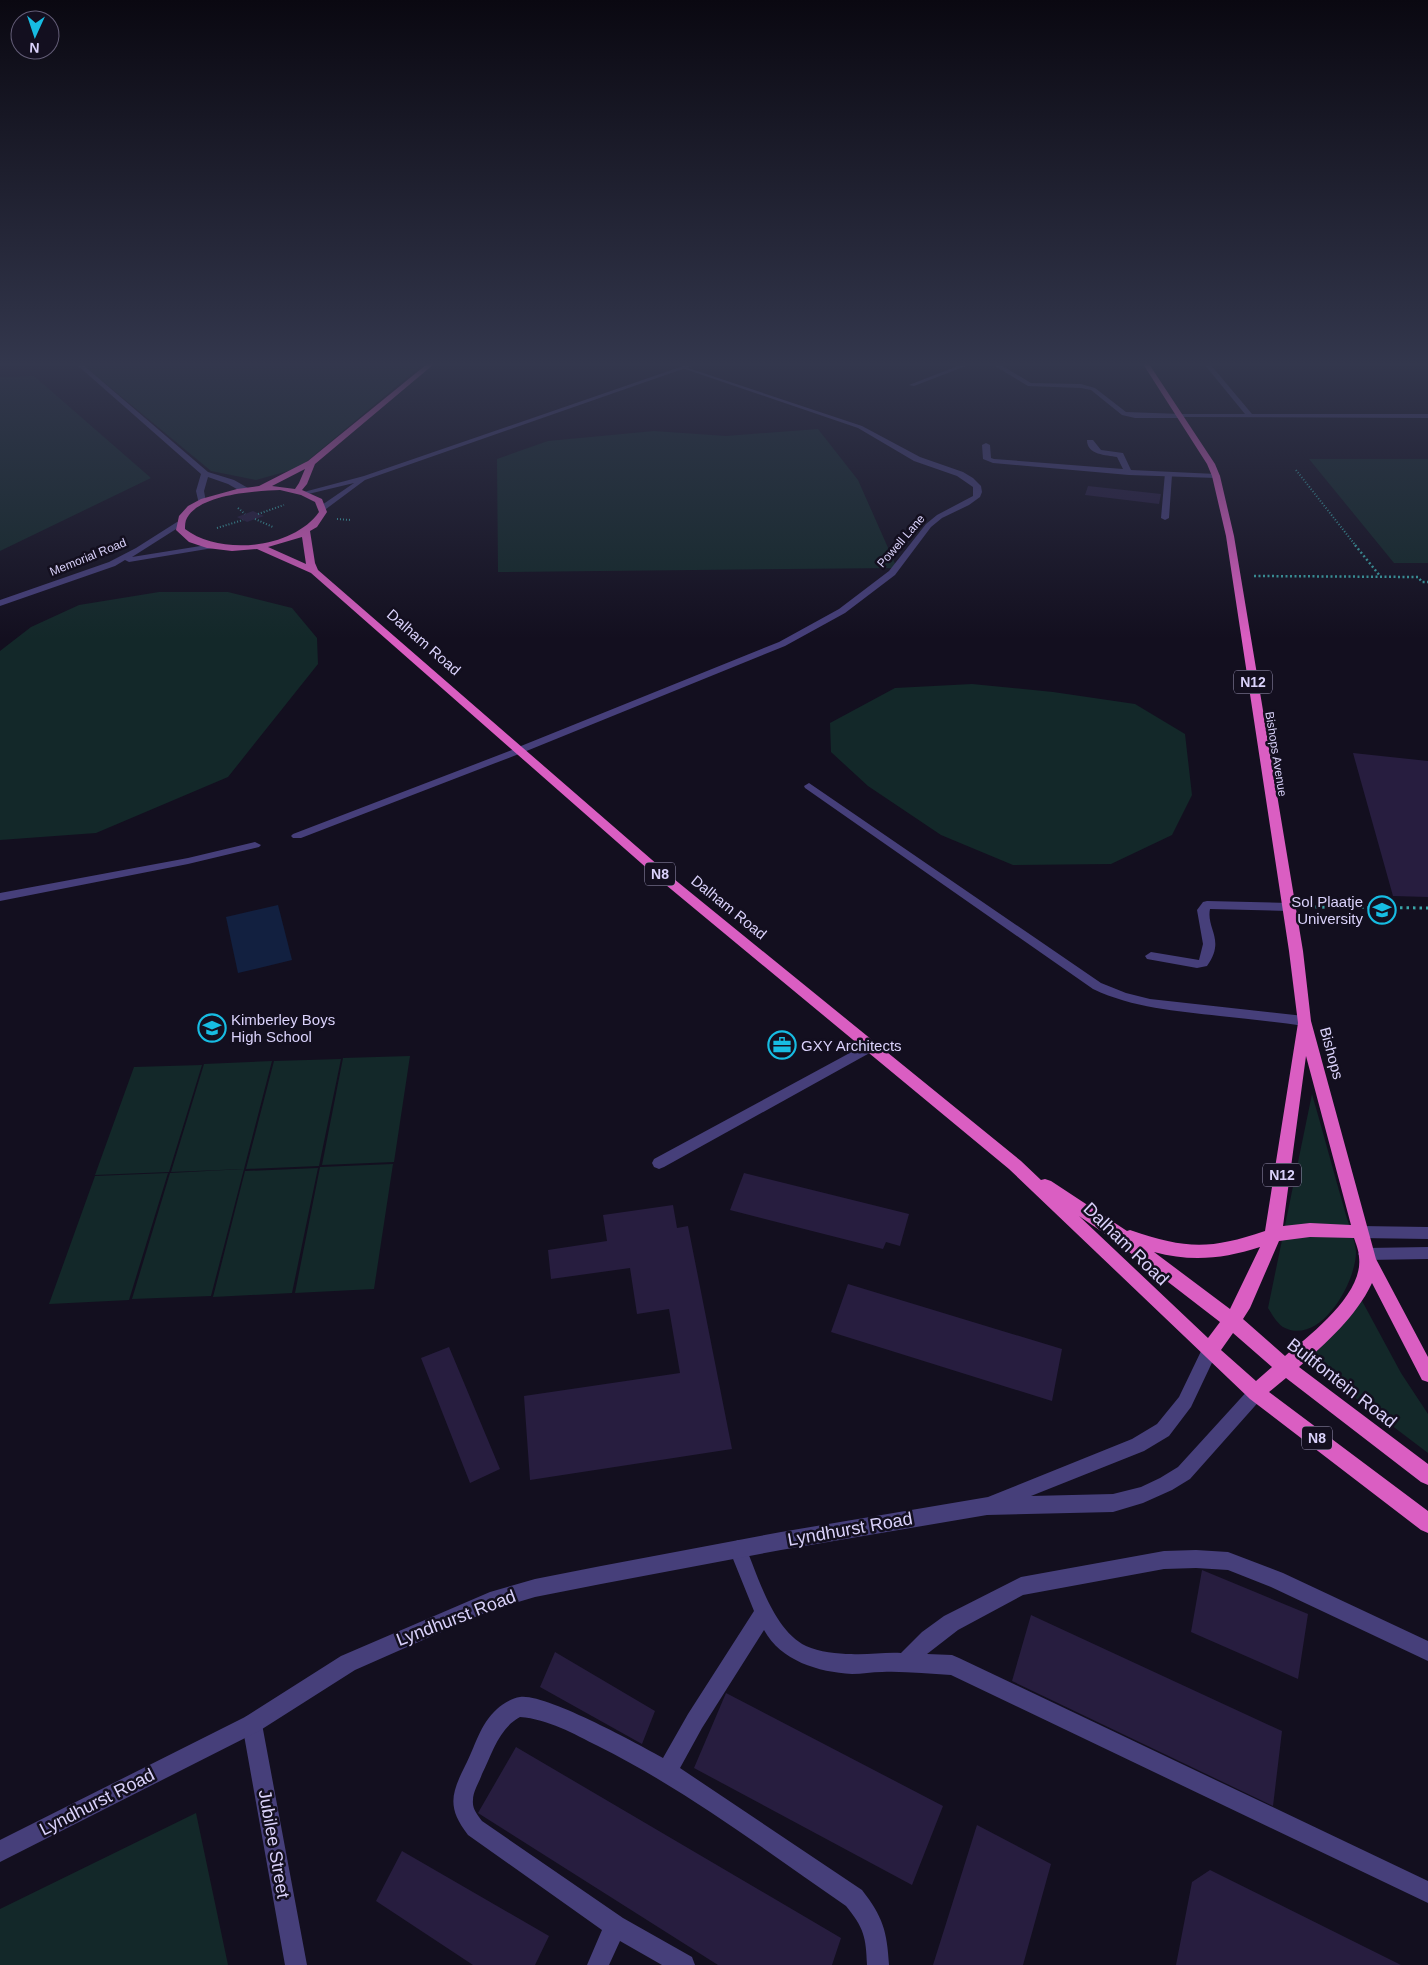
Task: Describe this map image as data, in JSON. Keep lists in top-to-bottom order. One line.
{"streets":{"highway":["Dalham Road","N12","Bishops Avenue","N8","Bishops","Bultfontein Road"],"street":["Powell Lane","Memorial Road","Lyndhurst Road","Jubilee Street"]},"crossings":[["Powell Lane","Dalham Road"],["Memorial Road","N8"],["Dalham Road","N8"],["Dalham Road","Bishops"],["Dalham Road","Bultfontein Road"],["Dalham Road","Lyndhurst Road"],["Bishops Avenue","Bishops"],["N8","Bishops"],["N8","Lyndhurst Road"],["Bishops","Bultfontein Road"],["Bishops","Lyndhurst Road"],["Lyndhurst Road","Jubilee Street"]],"places":{"school or university":["Sol Plaatje University","Kimberley Boys High School"],"office":["GXY Architects"]},"north":"bottom"}
